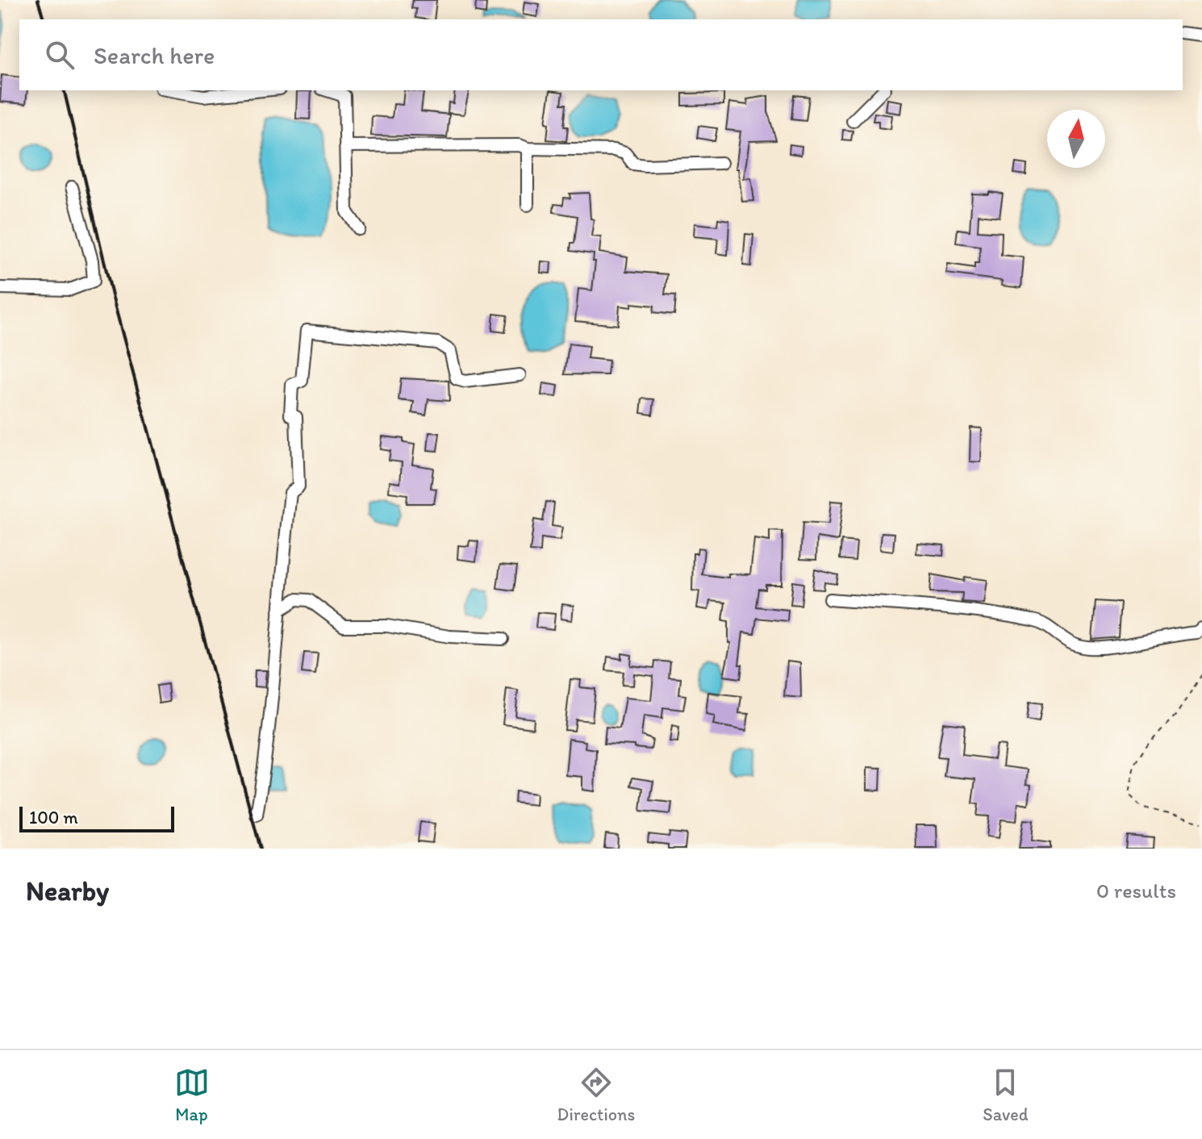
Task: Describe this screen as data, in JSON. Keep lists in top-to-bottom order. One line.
{"scale_bar":"100 m","north":"top","page":{"search":"Search here","scale":"100 m","heading":["Nearby","0 results"],"nav":["Map","Directions","Saved"]}}
